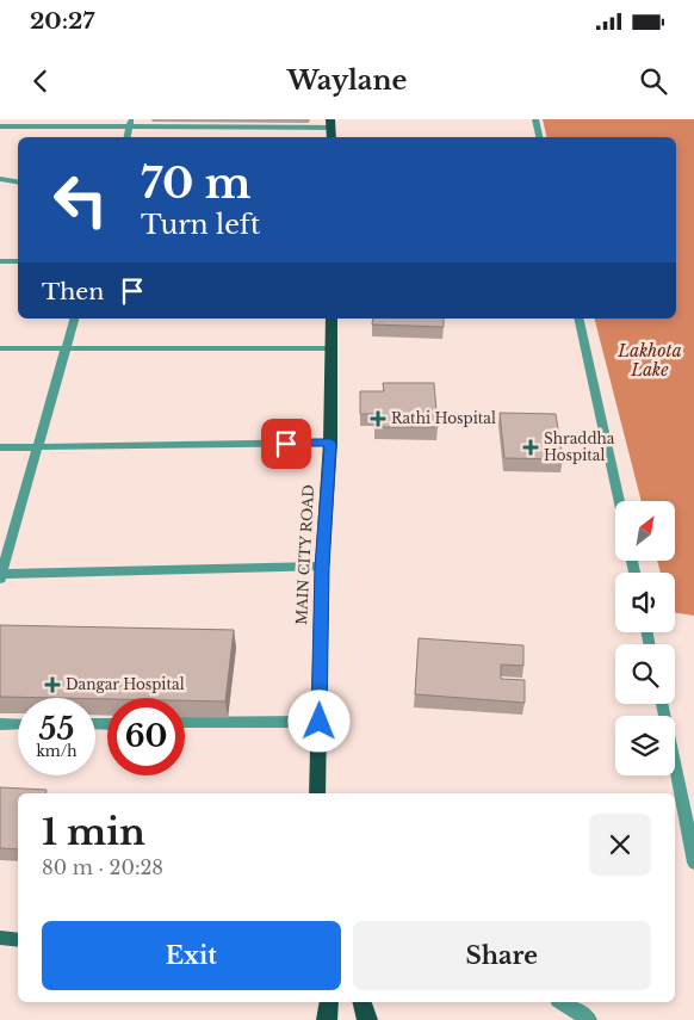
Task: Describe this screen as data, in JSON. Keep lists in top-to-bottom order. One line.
{"streets":{"main road":["MAIN CITY ROAD"]},"water":["Lakhota Lake"],"places":{"health":["Rathi Hospital","Shraddha Hospital","Dangar Hospital"]},"north":"top right","page":{"status":"20:27","header":"Waylane","turn":["70 m","Turn left"],"then":"Then","speed":"55 km/h","limit":"60","heading":["1 min","80 m · 20:28"],"buttons":["Exit","Share"]}}
